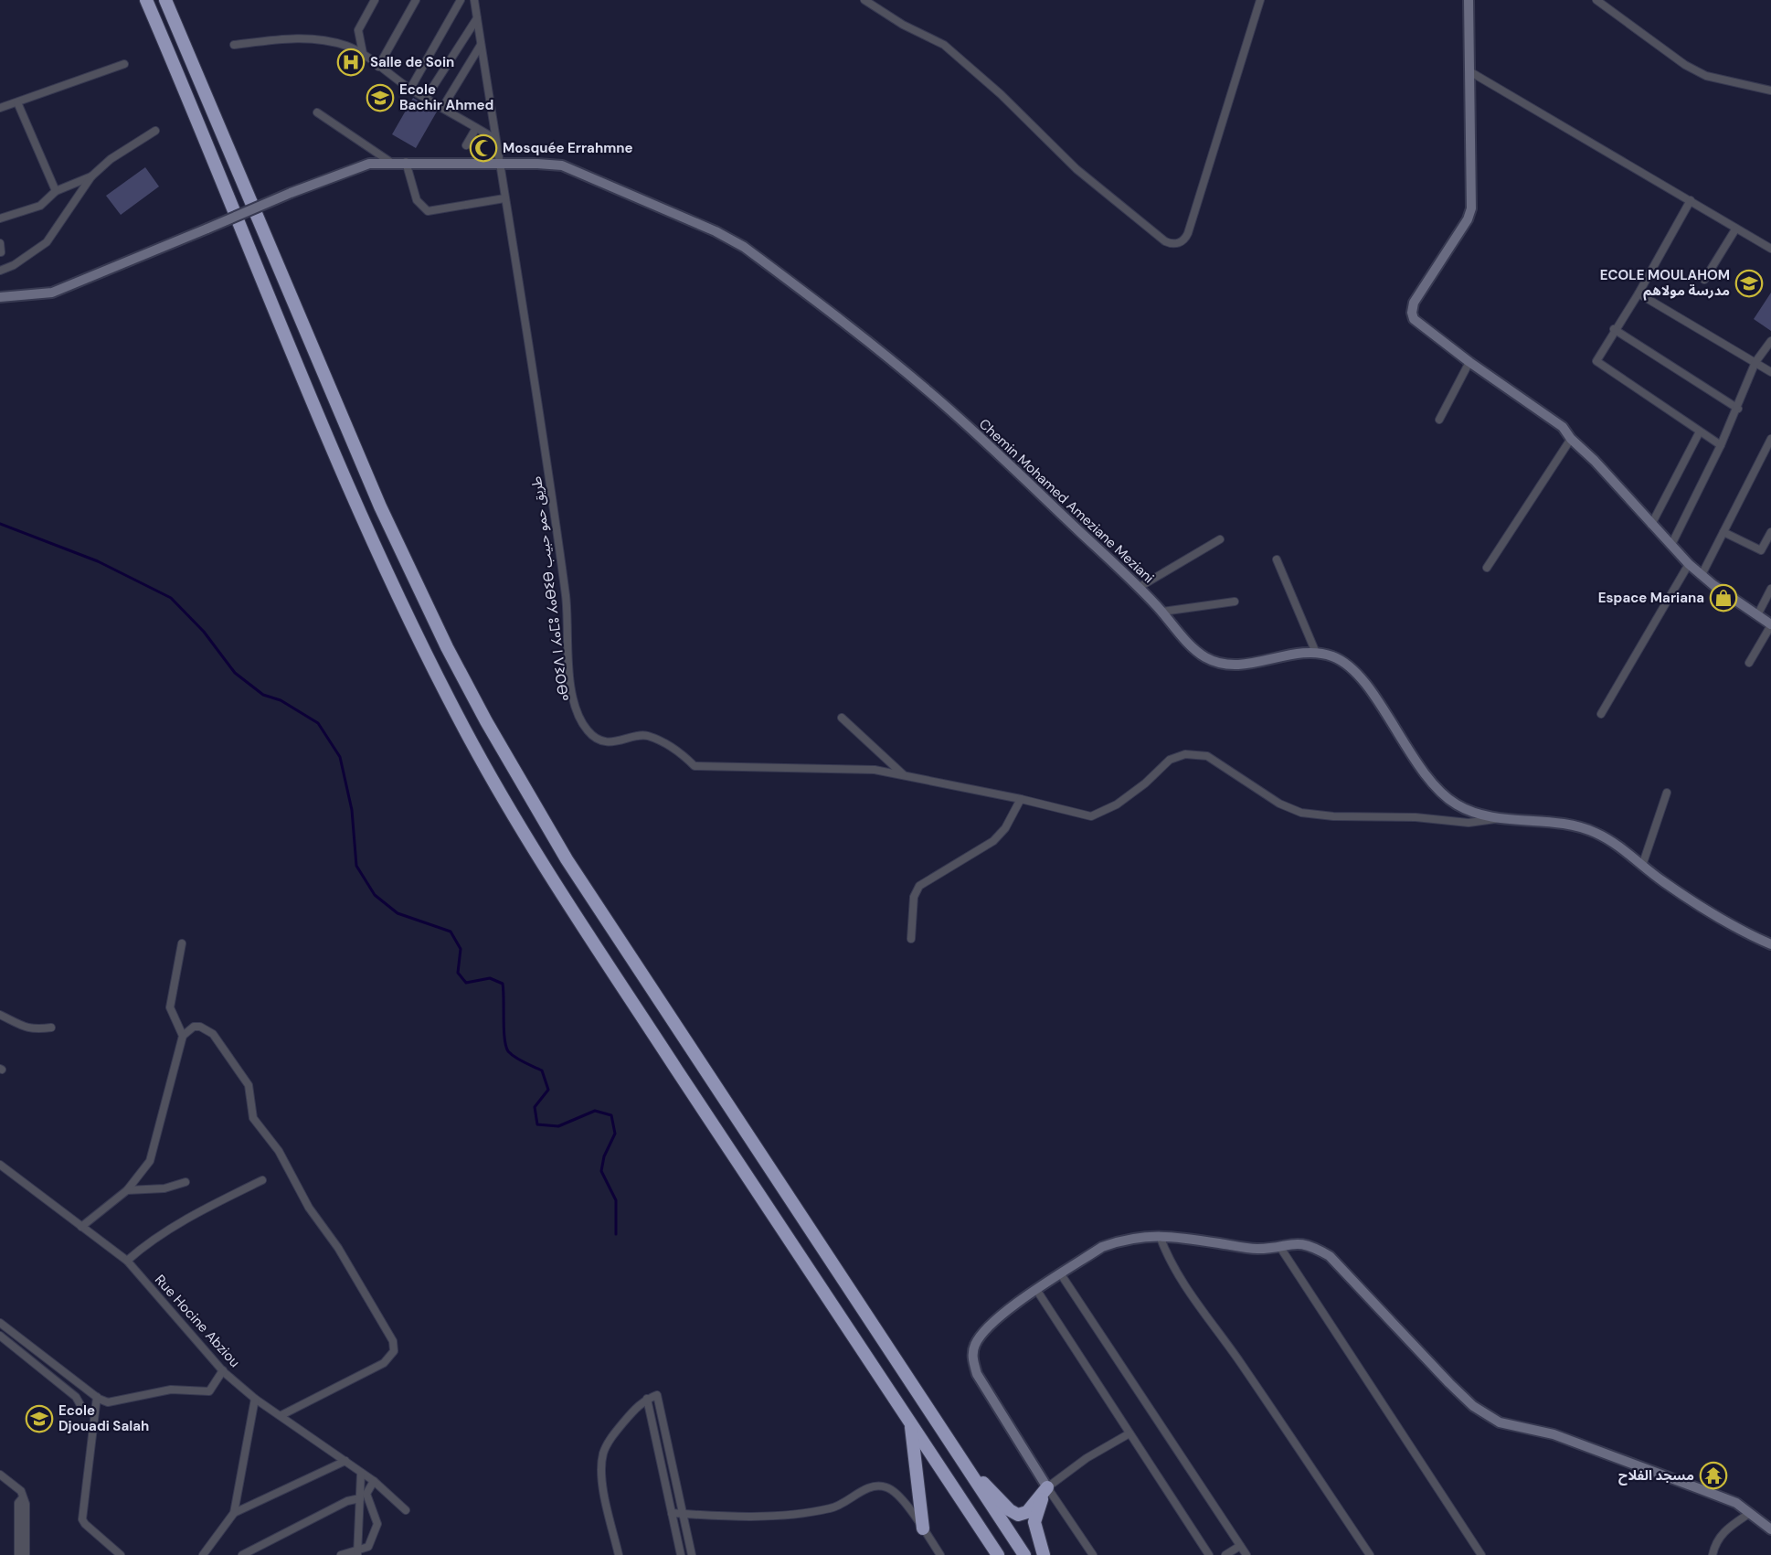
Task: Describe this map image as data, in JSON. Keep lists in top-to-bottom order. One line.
{"streets":{"main road":["Chemin Mohamed Ameziane Meziani"],"street":["ⴰⴱⵔⵉⴷ ⵏ ⵃⴰⵎⵓ ⵃⴰⴱⵉⴱ طريق حمو حبيب","Rue Hocine Abziou"]},"crossings":[["Chemin Mohamed Ameziane Meziani","ⴰⴱⵔⵉⴷ ⵏ ⵃⴰⵎⵓ ⵃⴰⴱⵉⴱ طريق حمو حبيب"]],"places":{"hospital":["Salle de Soin"],"school or university":["Ecole Bachir Ahmed","ECOLE MOULAHOM مدرسة مولاهم","Ecole Djouadi Salah"],"mosque":["Mosquée Errahmne"],"shop":["Espace Mariana"],"temple":["مسجد الفلاح"]}}
